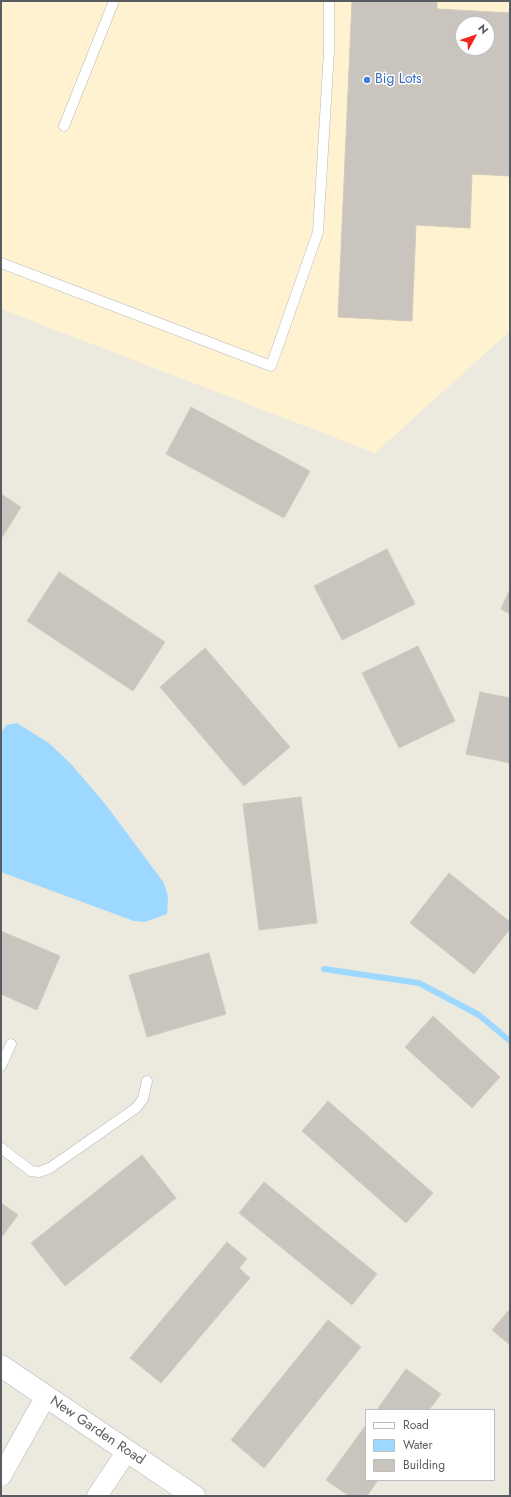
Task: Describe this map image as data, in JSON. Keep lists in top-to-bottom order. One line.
{"streets":{"street":["New Garden Road"]},"places":["Big Lots"],"legend":["Road","Water","Building"],"north":"top right"}
